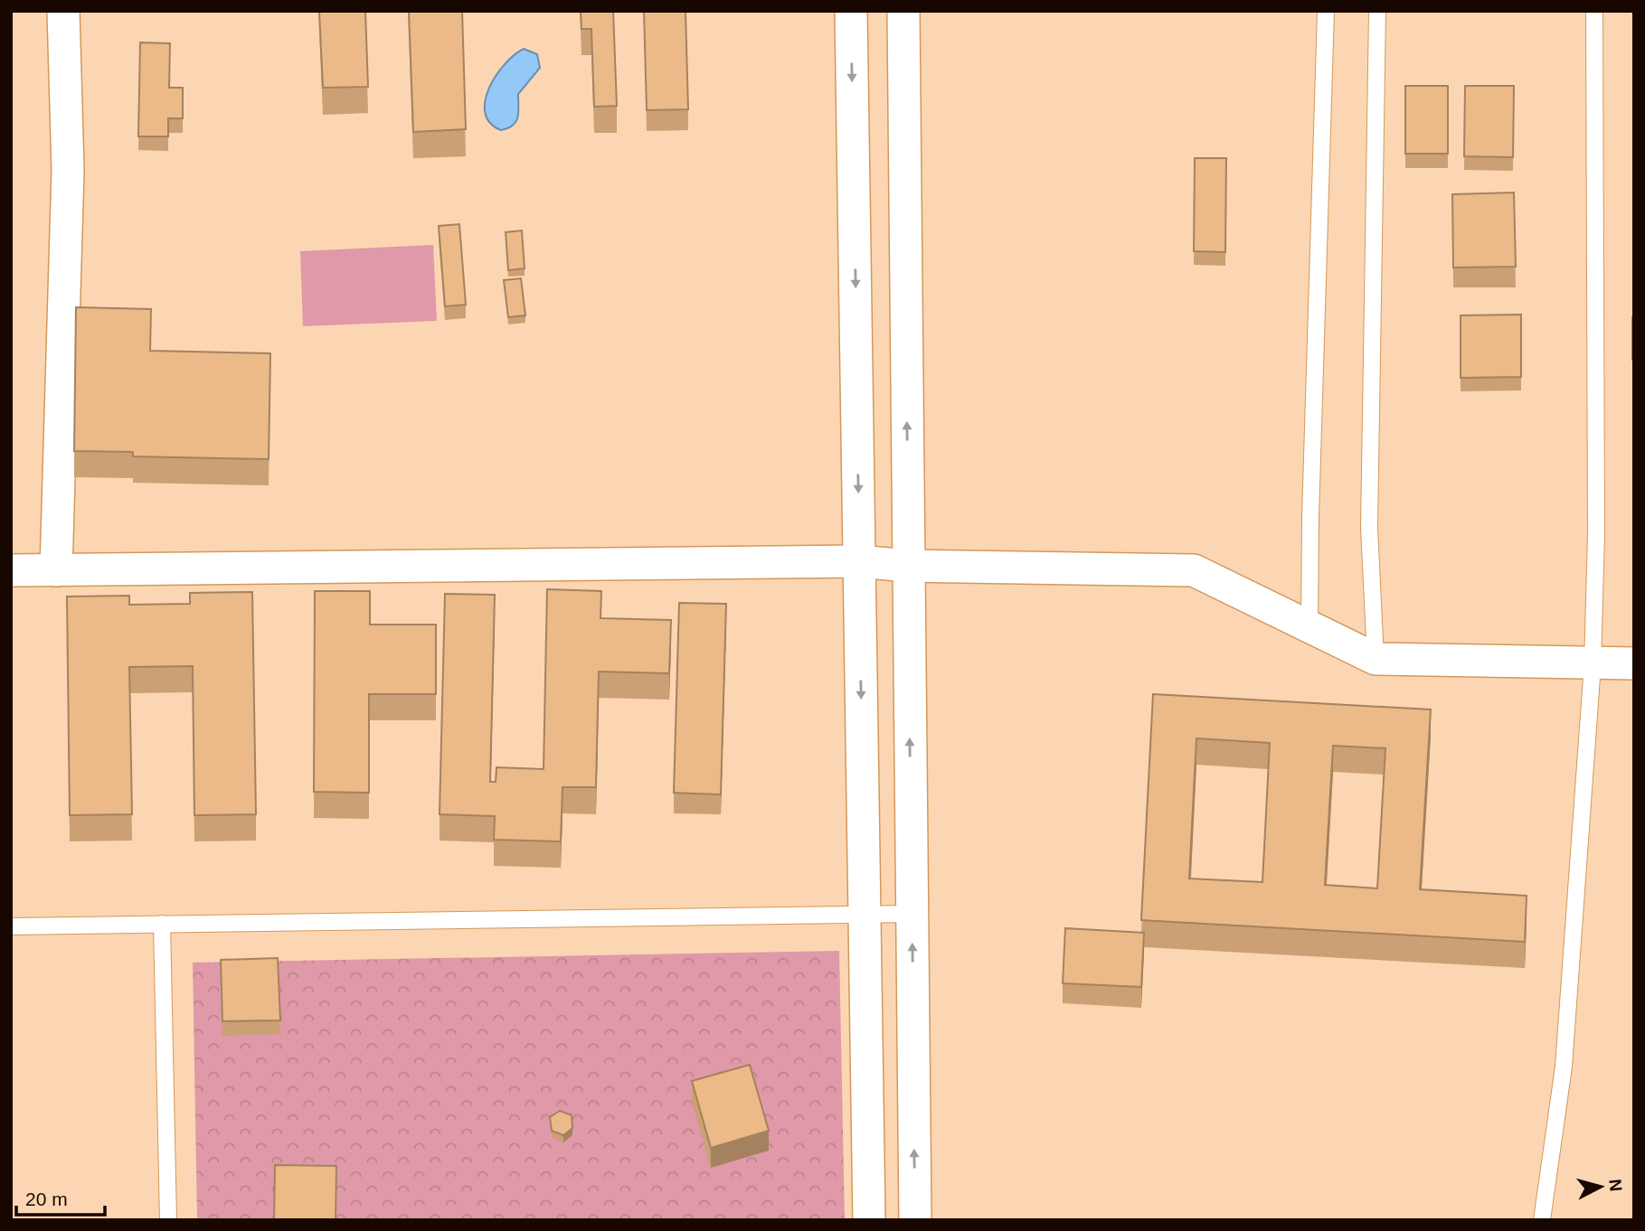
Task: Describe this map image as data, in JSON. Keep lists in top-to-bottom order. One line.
{"scale_bar":"20 m","north":"right"}
